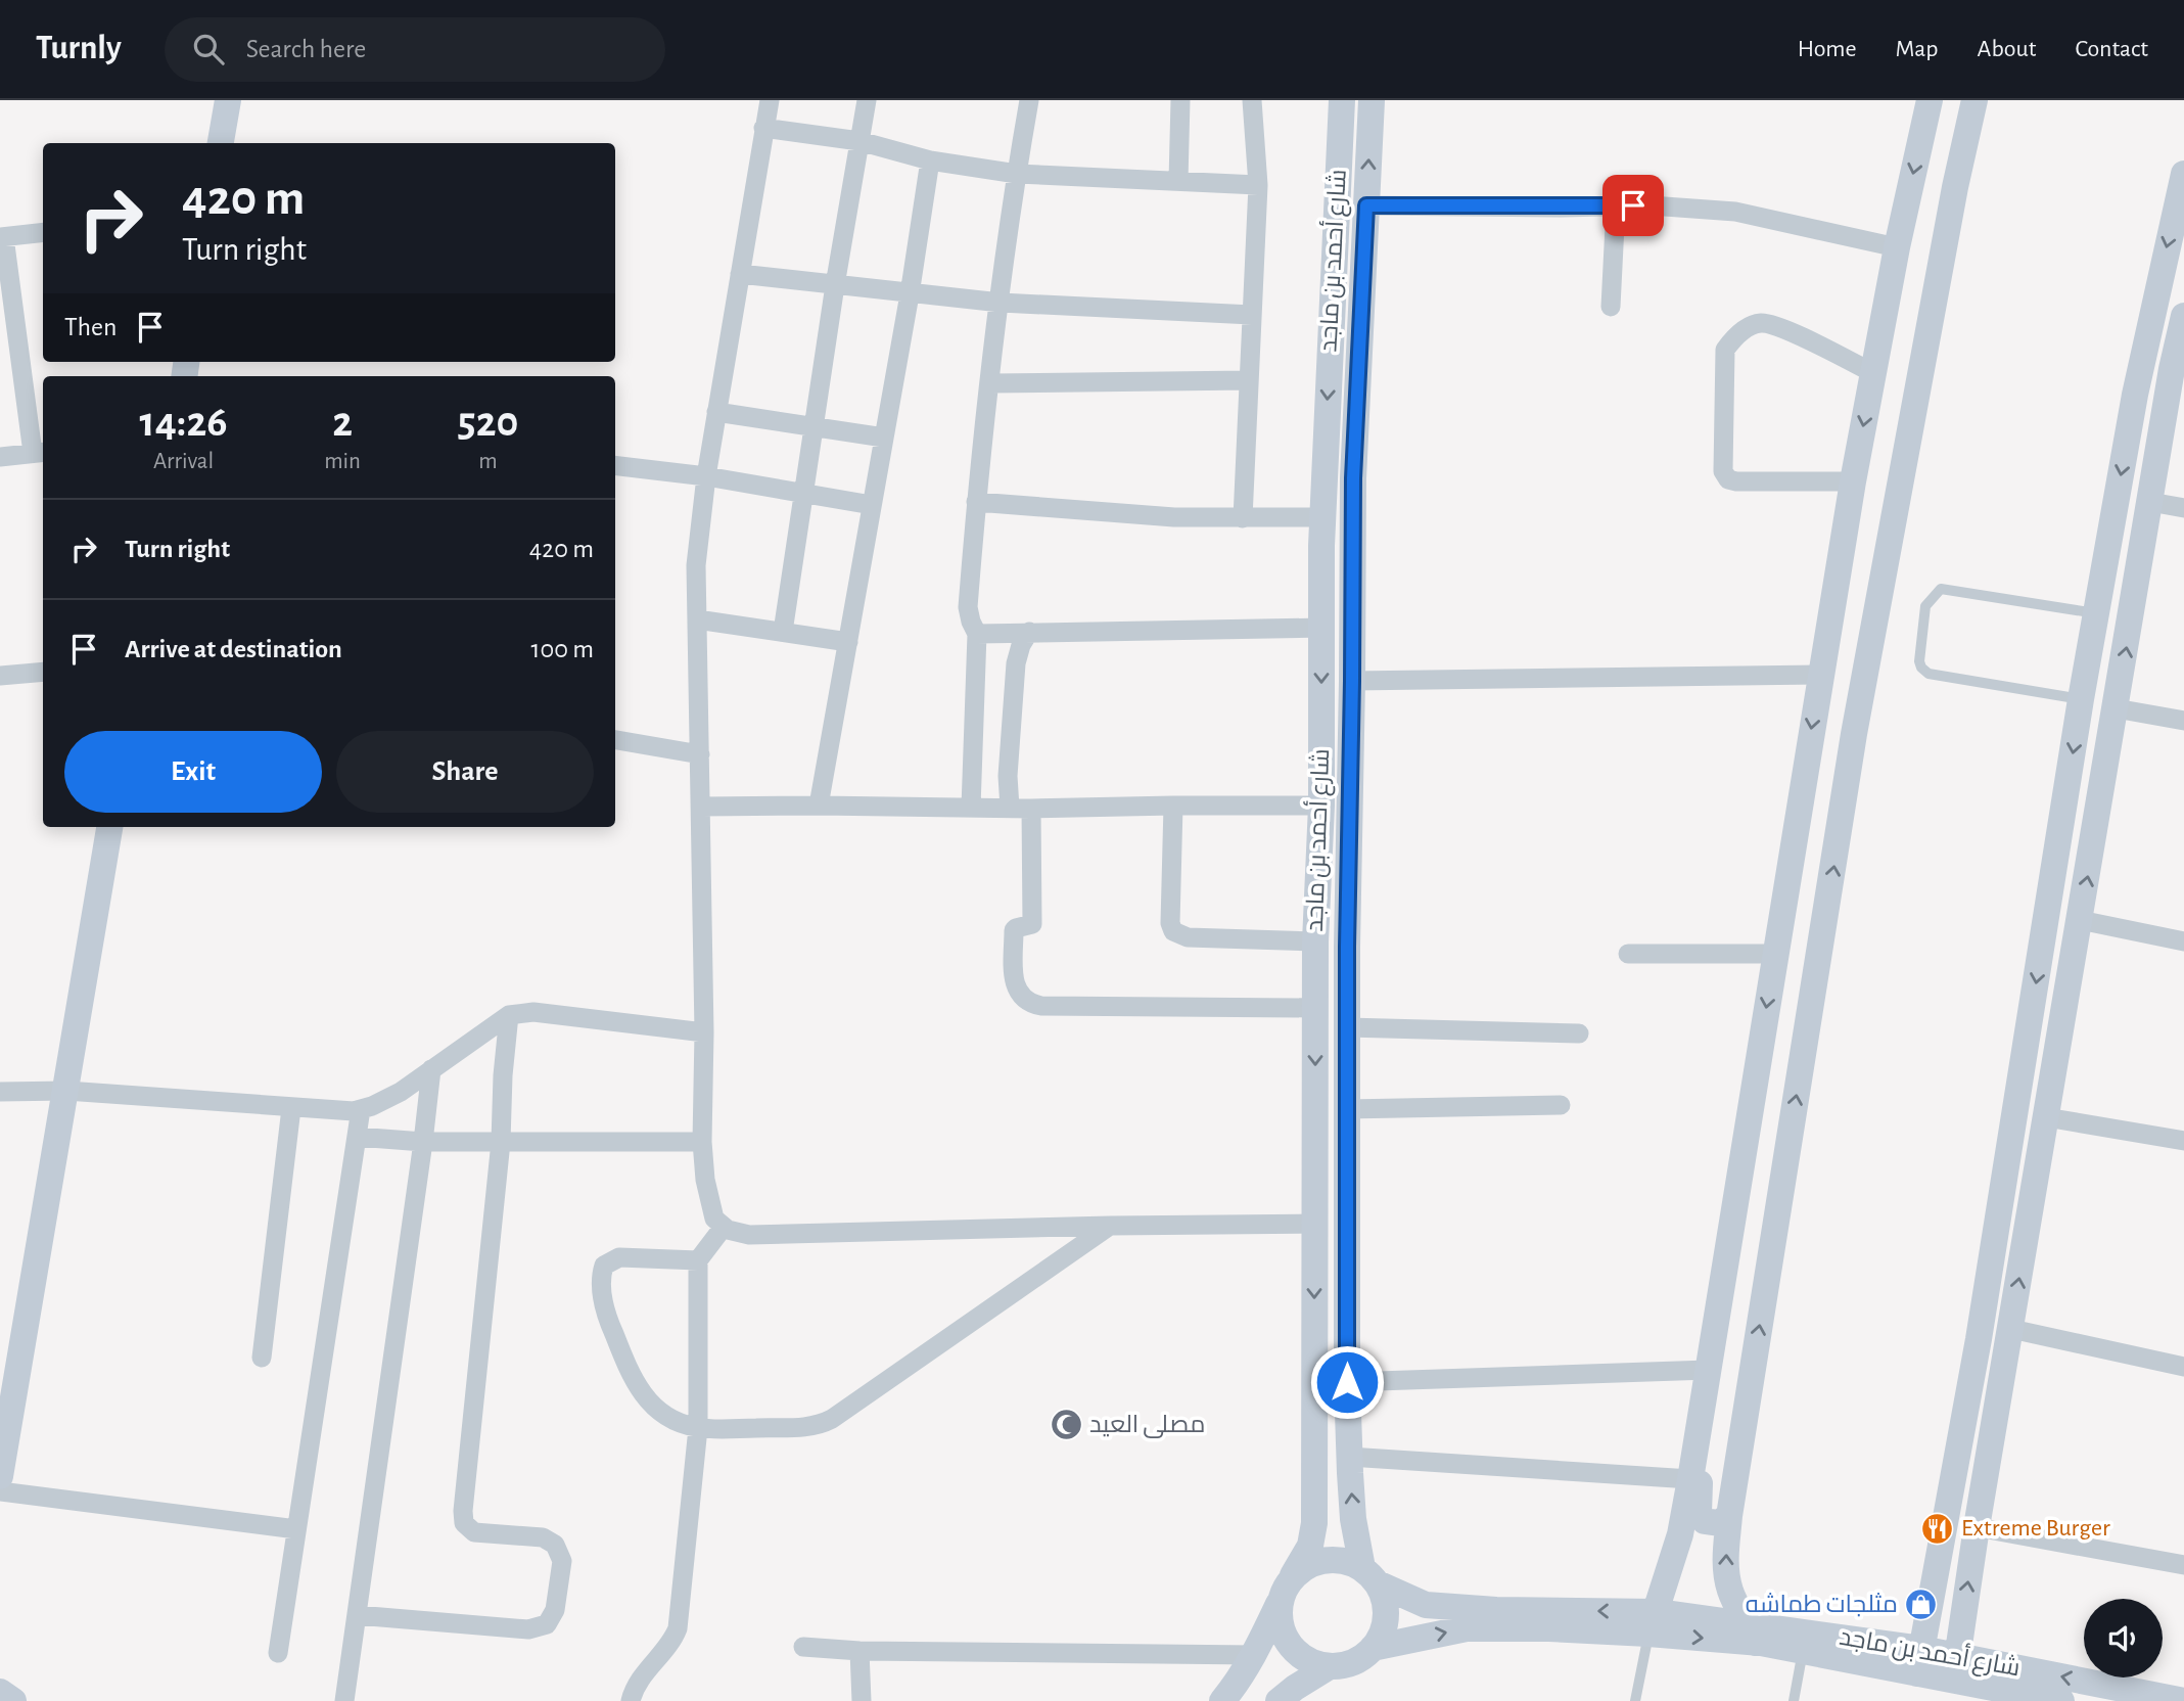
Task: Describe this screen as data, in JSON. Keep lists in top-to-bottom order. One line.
{"streets":{"street":["شارع أحمد بن ماجد"]},"places":{"mosque":["مصلى العيد"],"restaurant":["Extreme Burger"],"shop":["مثلجات طماشه"]},"page":{"header":"Turnly","search":"Search here","nav":["Home","Map","About","Contact"],"turn":["420 m","Turn right"],"then":"Then","eta":["14:26","Arrival","2","min","520","m"],"list":[{"name":"Turn right","value":"420 m"},{"name":"Arrive at destination","value":"100 m"}],"buttons":["Exit","Share"]}}
